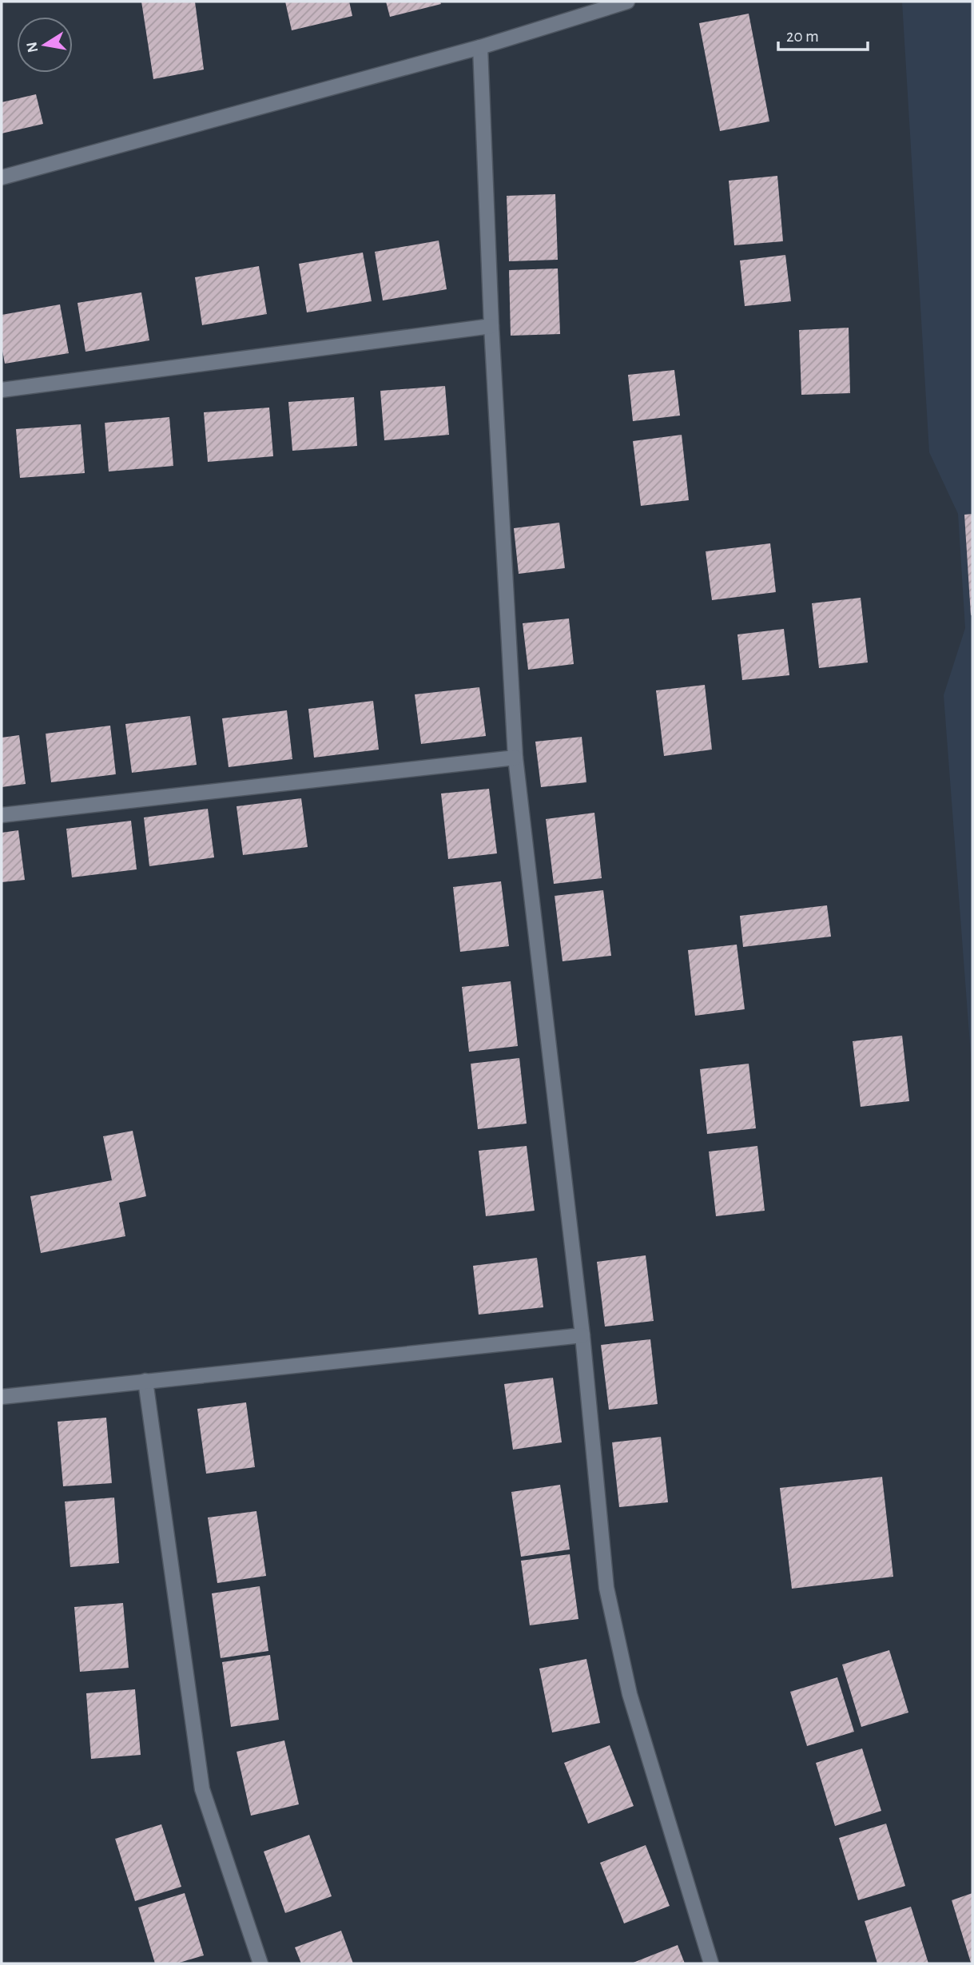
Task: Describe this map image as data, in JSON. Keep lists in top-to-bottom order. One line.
{"scale_bar":"20 m","north":"left"}
